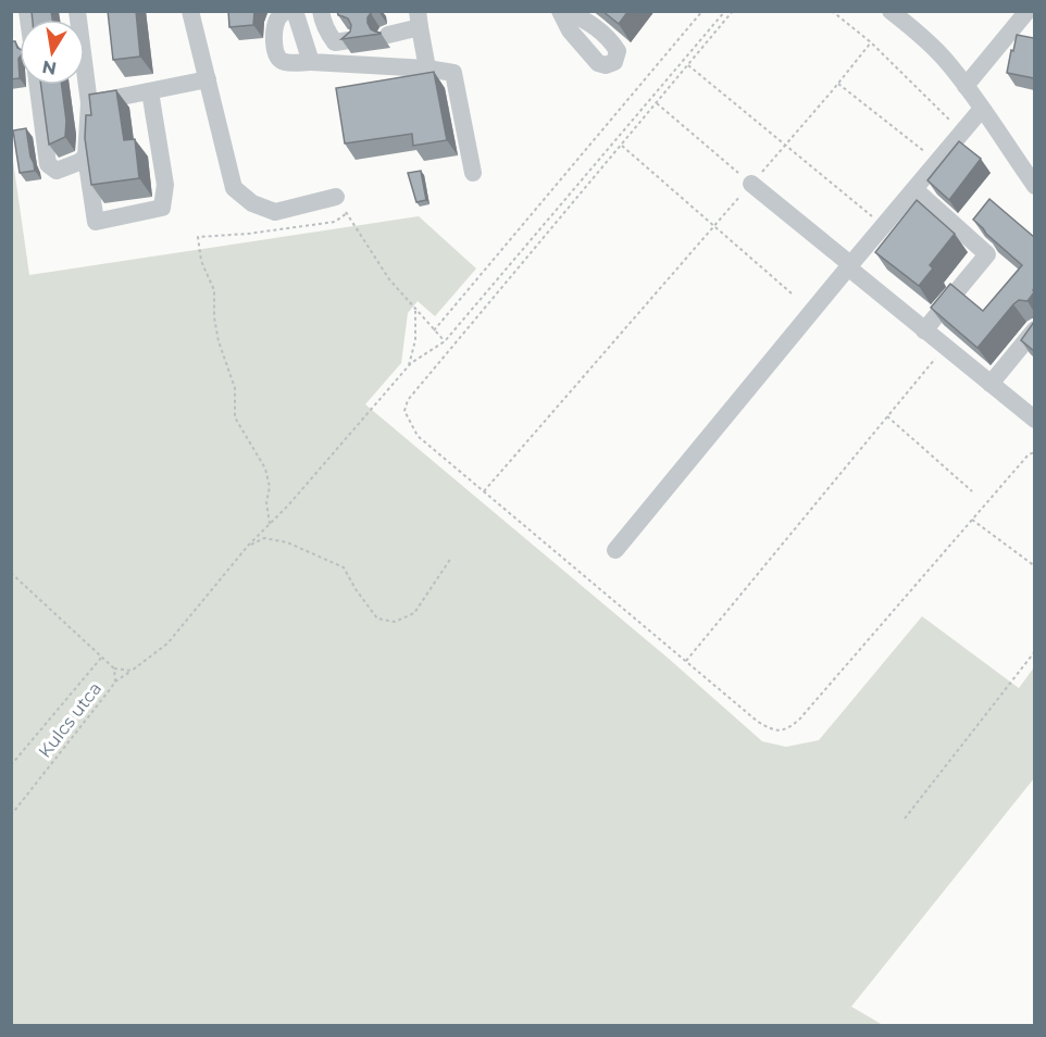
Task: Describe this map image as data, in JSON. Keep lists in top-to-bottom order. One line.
{"streets":{"path":["Kulcs utca"]},"north":"bottom"}
